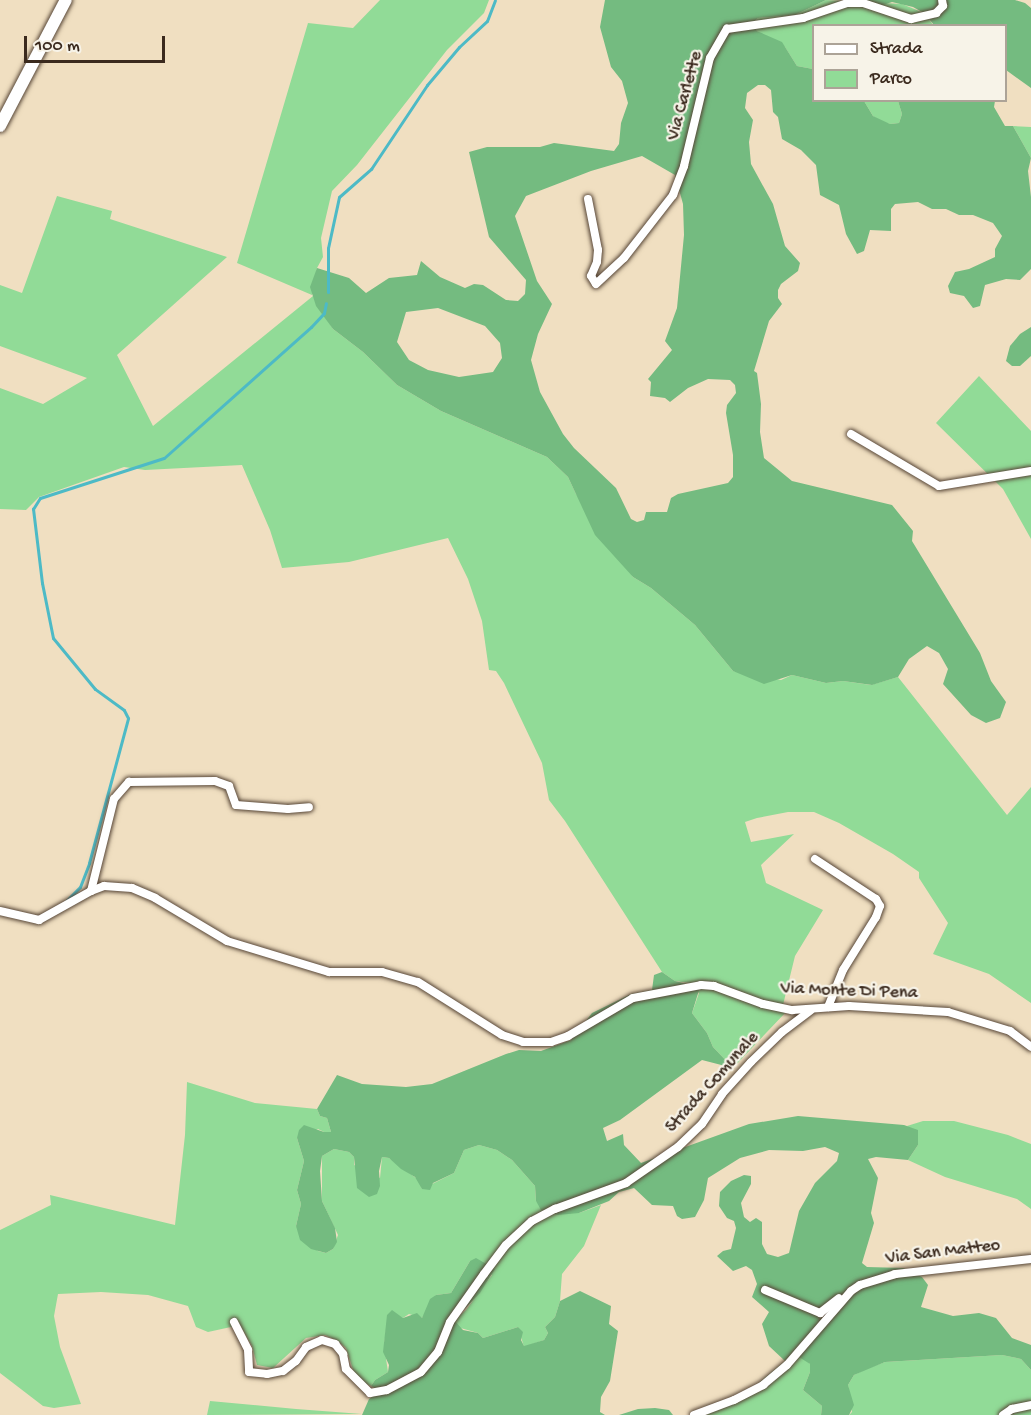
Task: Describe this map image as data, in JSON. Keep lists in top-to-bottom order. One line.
{"streets":{"street":["Via Carlette","Via Monte Di Pena","Strada Comunale","Via San Matteo"]},"crossings":[["Via Monte Di Pena","Strada Comunale"]],"legend":["Strada","Parco"],"scale_bar":"100 m"}
